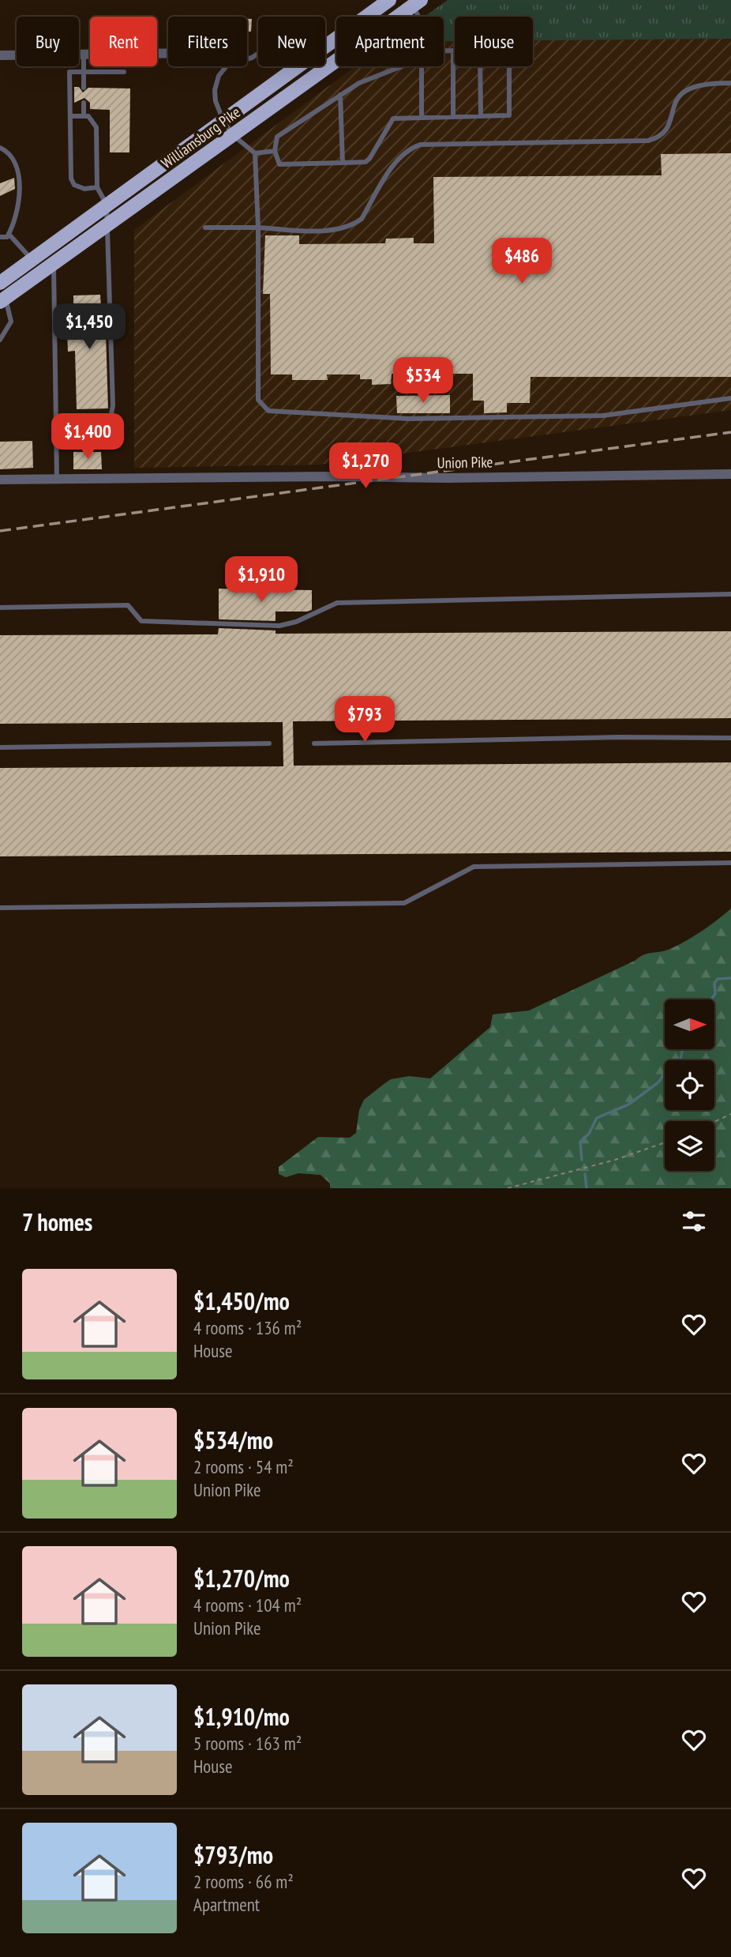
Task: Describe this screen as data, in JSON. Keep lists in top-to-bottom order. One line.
{"streets":{"main road":["Williamsburg Pike"],"street":["Union Pike"]},"north":"right","page":{"chip":["Buy","Rent","Filters","New","Apartment","House"],"price":["$486","$1,450","$534","$1,400","$1,270","$1,910","$793"],"heading":"7 homes","list":[{"name":"$1,450/mo","note":"4 rooms · 136 m² · House"},{"name":"$534/mo","note":"2 rooms · 54 m² · Union Pike"},{"name":"$1,270/mo","note":"4 rooms · 104 m² · Union Pike"},{"name":"$1,910/mo","note":"5 rooms · 163 m² · House"},{"name":"$793/mo","note":"2 rooms · 66 m² · Apartment"}]}}
